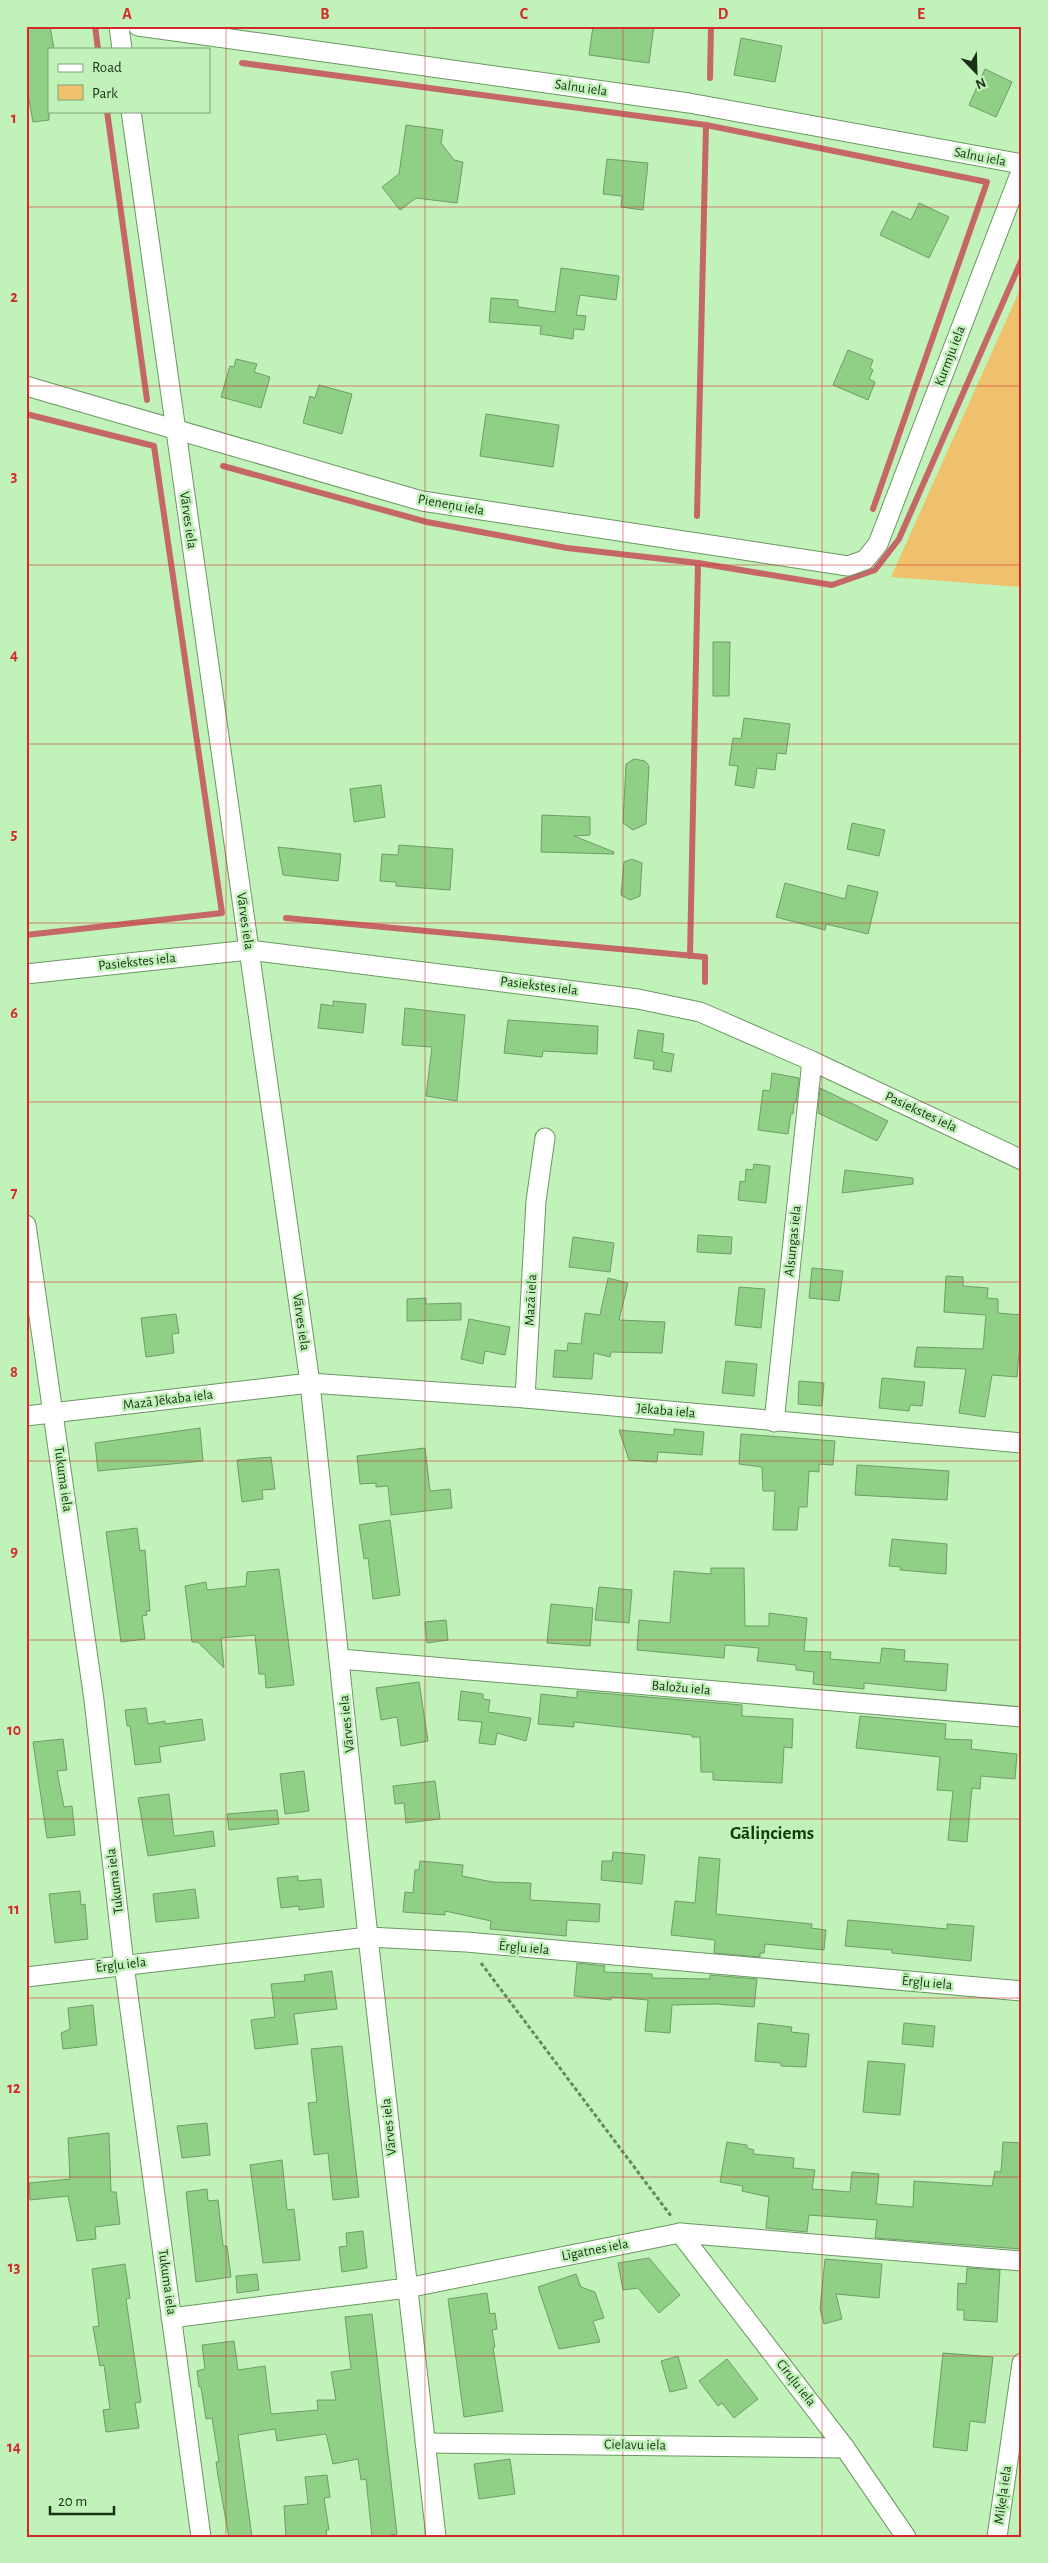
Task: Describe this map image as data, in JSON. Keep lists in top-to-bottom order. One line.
{"streets":{"street":["Salnu iela","Kurmju iela","Pieneņu iela","Vārves iela","Pasiekstes iela","Alsungas iela","Mazā iela","Mazā Jēkaba iela","Jēkaba iela","Tukuma iela","Baložu iela","Ērgļu iela","Līgatnes iela","Cīruļu iela","Cielavu iela","Miķeļa iela"]},"crossings":[["Kurmju iela","Pieneņu iela"],["Pieneņu iela","Vārves iela"],["Vārves iela","Pasiekstes iela"],["Vārves iela","Mazā Jēkaba iela"],["Vārves iela","Jēkaba iela"],["Vārves iela","Baložu iela"],["Vārves iela","Ērgļu iela"],["Vārves iela","Līgatnes iela"],["Vārves iela","Cielavu iela"],["Pasiekstes iela","Alsungas iela"],["Alsungas iela","Jēkaba iela"],["Mazā iela","Jēkaba iela"],["Mazā Jēkaba iela","Jēkaba iela"],["Mazā Jēkaba iela","Tukuma iela"],["Tukuma iela","Ērgļu iela"],["Tukuma iela","Līgatnes iela"],["Līgatnes iela","Cīruļu iela"],["Cīruļu iela","Cielavu iela"]],"districts":["Gāliņciems"],"legend":["Road","Park"],"scale_bar":"20 m","north":"bottom right","grid":{"columns":["A","B","C","D","E"],"rows":["1","2","3","4","5","6","7","8","9","10","11","12","13","14"]}}
